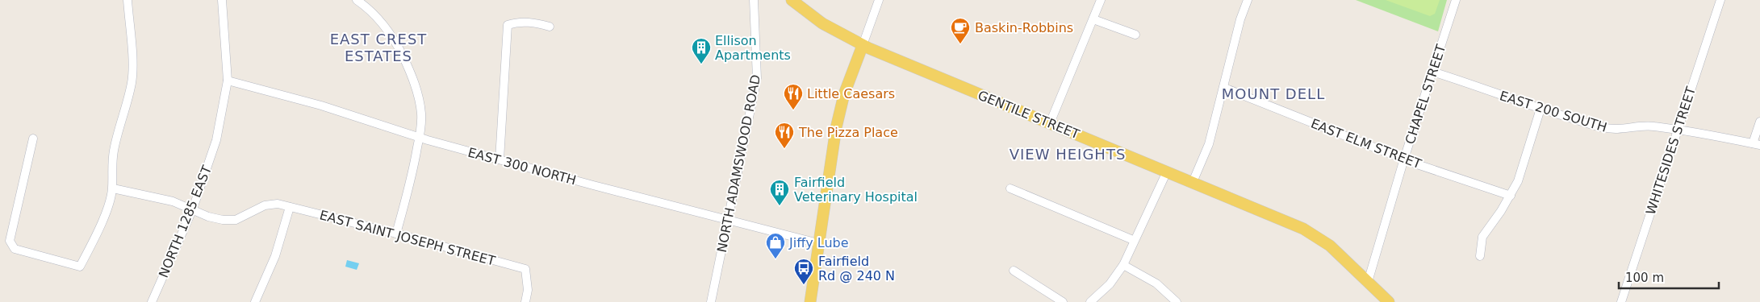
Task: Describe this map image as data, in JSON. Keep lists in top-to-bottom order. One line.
{"streets":{"main road":["GENTILE STREET"],"street":["CHAPEL STREET","EAST 200 SOUTH","EAST ELM STREET","WHITESIDES STREET","NORTH ADAMSWOOD ROAD","EAST 300 NORTH","NORTH 1285 EAST","EAST SAINT JOSEPH STREET"]},"crossings":[["CHAPEL STREET","EAST 200 SOUTH"],["CHAPEL STREET","GENTILE STREET"],["CHAPEL STREET","EAST ELM STREET"],["EAST 200 SOUTH","WHITESIDES STREET"],["NORTH ADAMSWOOD ROAD","EAST 300 NORTH"],["EAST 300 NORTH","NORTH 1285 EAST"],["NORTH 1285 EAST","EAST SAINT JOSEPH STREET"]],"districts":["EAST CREST ESTATES","MOUNT DELL","VIEW HEIGHTS"],"places":{"cafe":["Baskin-Robbins"],"building":["Ellison Apartments","Fairfield Veterinary Hospital"],"restaurant":["Little Caesars","The Pizza Place"],"shop":["Jiffy Lube"],"bus stop":["Fairfield Rd @ 240 N"]},"scale_bar":"100 m"}
